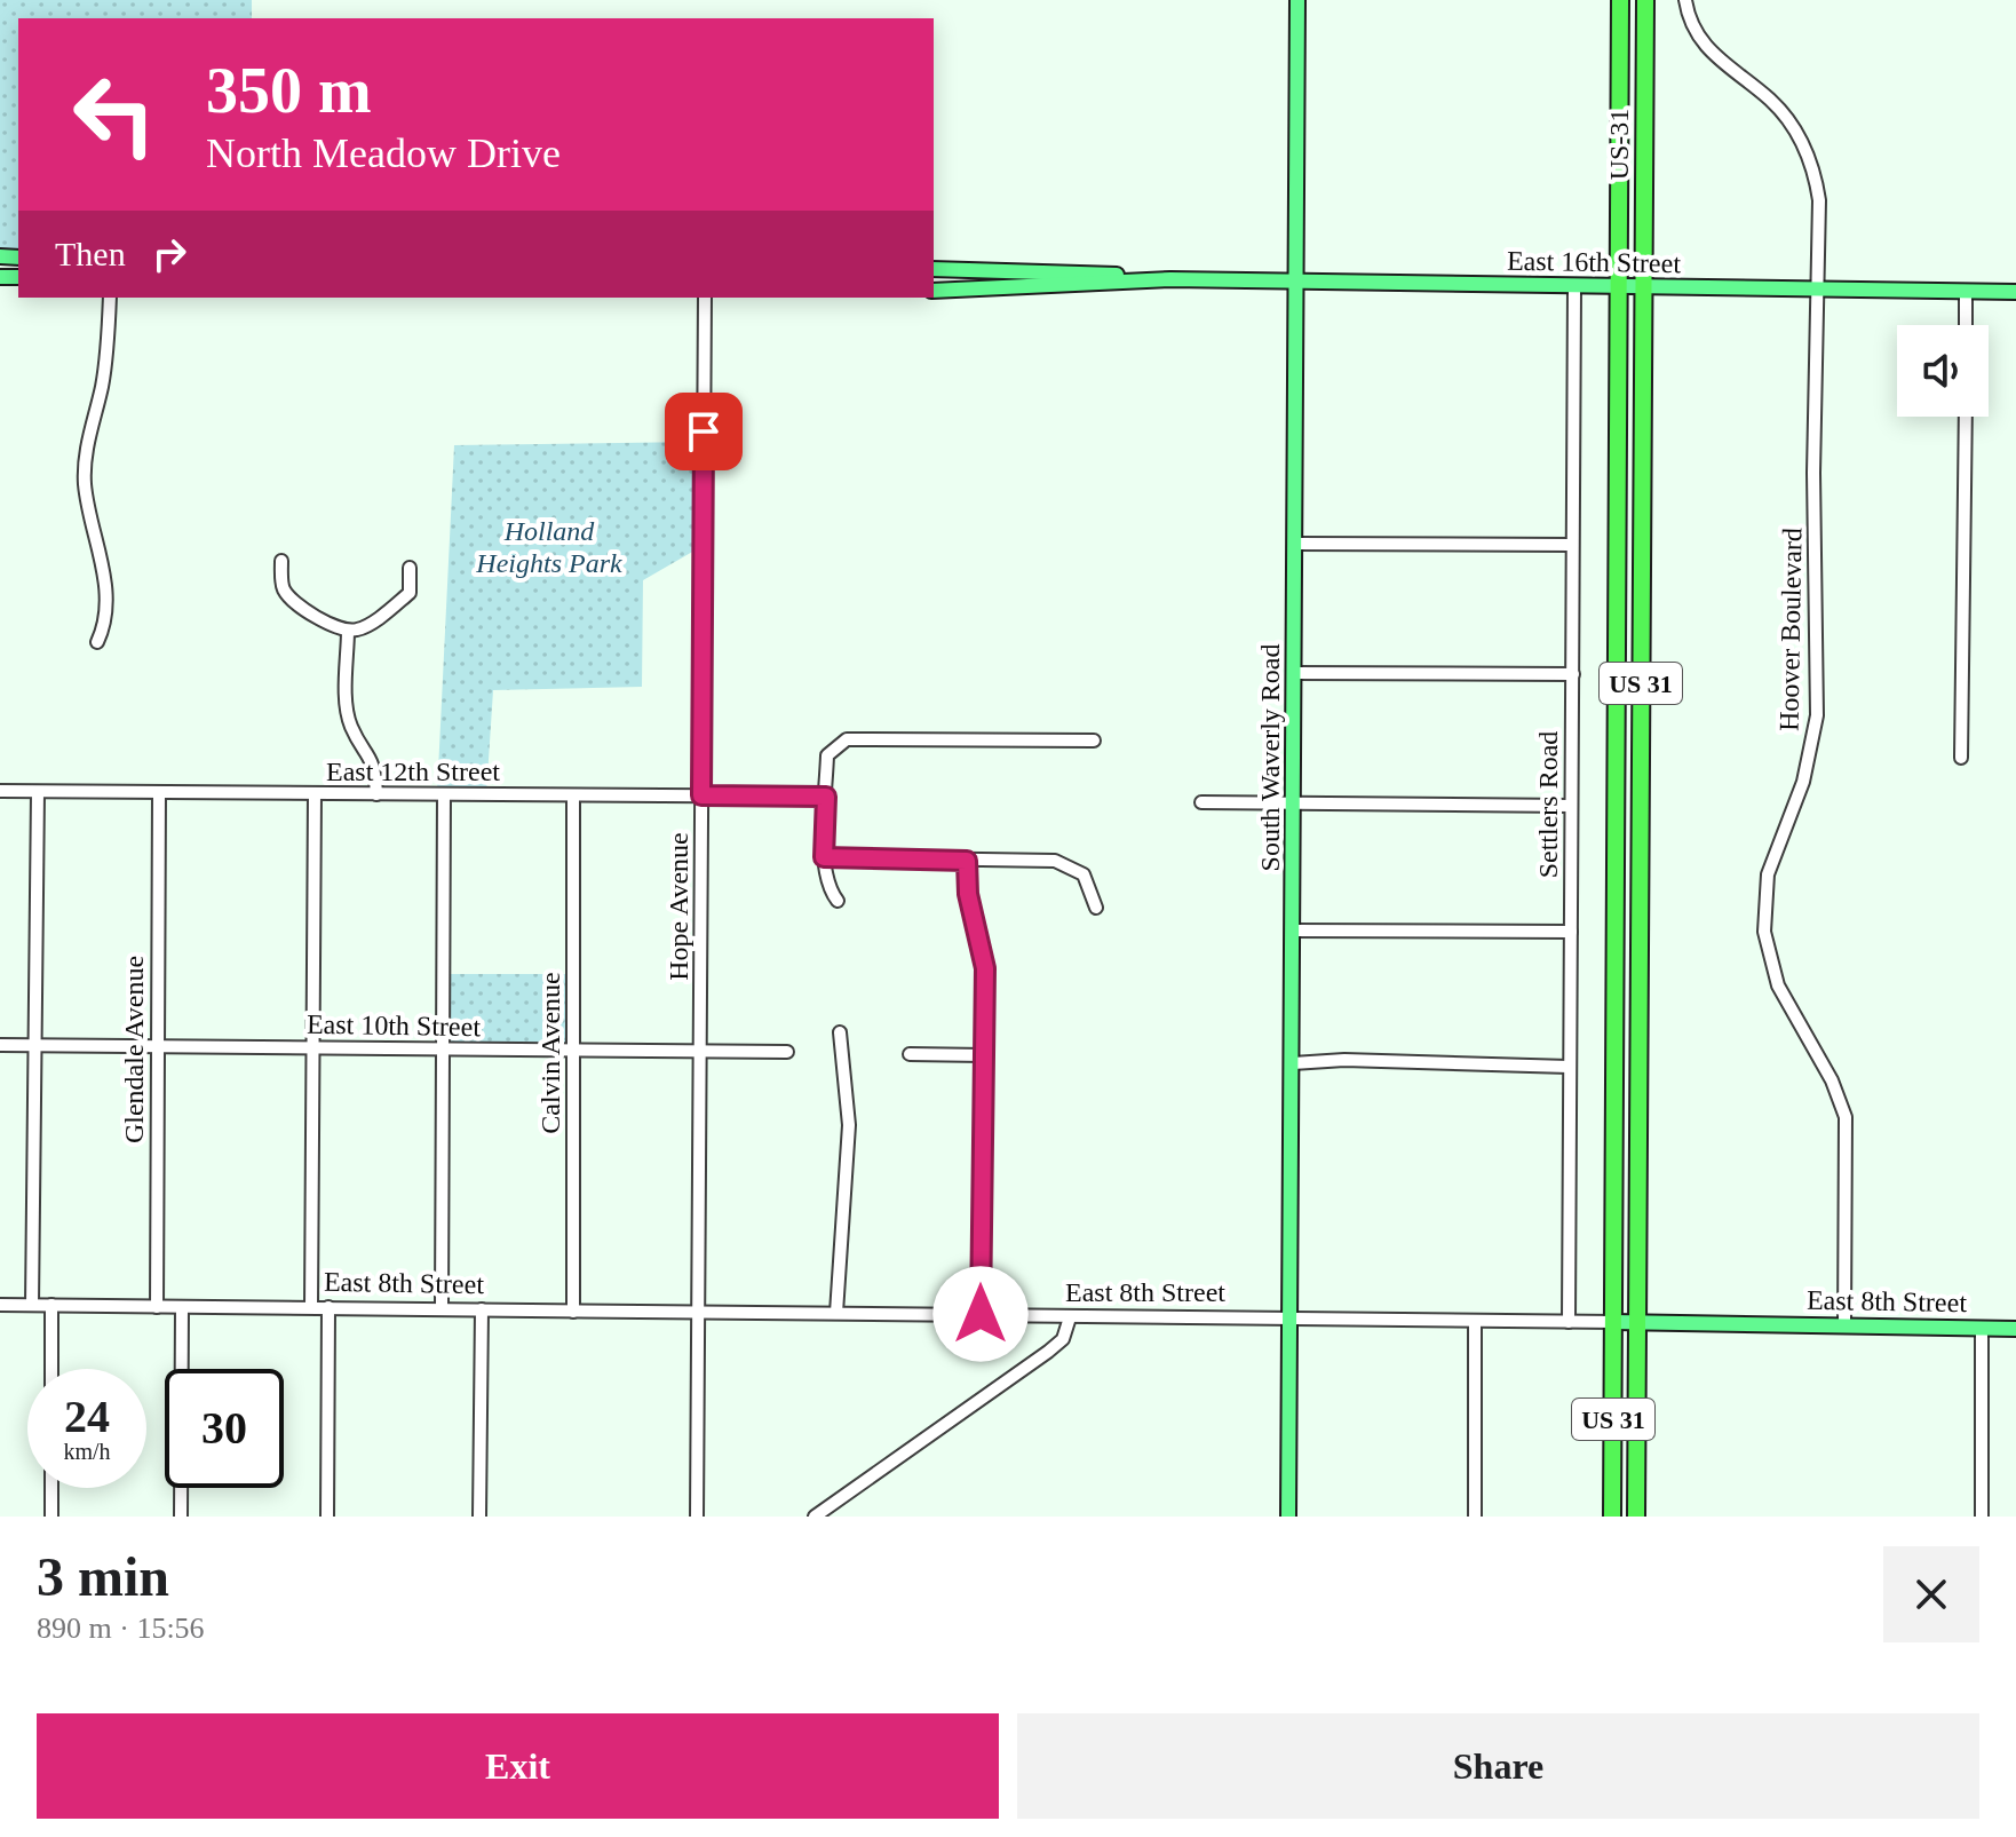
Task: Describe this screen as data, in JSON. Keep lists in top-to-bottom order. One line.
{"streets":{"highway":["US-31","US 31"],"main road":["East 16th Street","South Waverly Road","East 8th Street"],"street":["Hoover Boulevard","East 12th Street","Settlers Road","Hope Avenue","East 10th Street","Glendale Avenue","Calvin Avenue"]},"crossings":[["US-31","East 16th Street"],["US-31","US 31"],["East 16th Street","Hoover Boulevard"],["East 16th Street","US 31"],["East 16th Street","South Waverly Road"],["East 16th Street","Settlers Road"],["Hoover Boulevard","East 8th Street"],["US 31","East 8th Street"],["South Waverly Road","East 8th Street"],["East 12th Street","Hope Avenue"],["East 12th Street","Glendale Avenue"],["East 12th Street","Calvin Avenue"],["Settlers Road","East 8th Street"],["Hope Avenue","East 10th Street"],["Hope Avenue","East 8th Street"],["East 10th Street","Glendale Avenue"],["East 10th Street","Calvin Avenue"],["Glendale Avenue","East 8th Street"],["Calvin Avenue","East 8th Street"]],"parks":["Holland Heights Park"],"page":{"turn":["350 m","North Meadow Drive"],"then":"Then","speed":"24 km/h","limit":"30","heading":["3 min","890 m · 15:56"],"buttons":["Exit","Share"]}}
